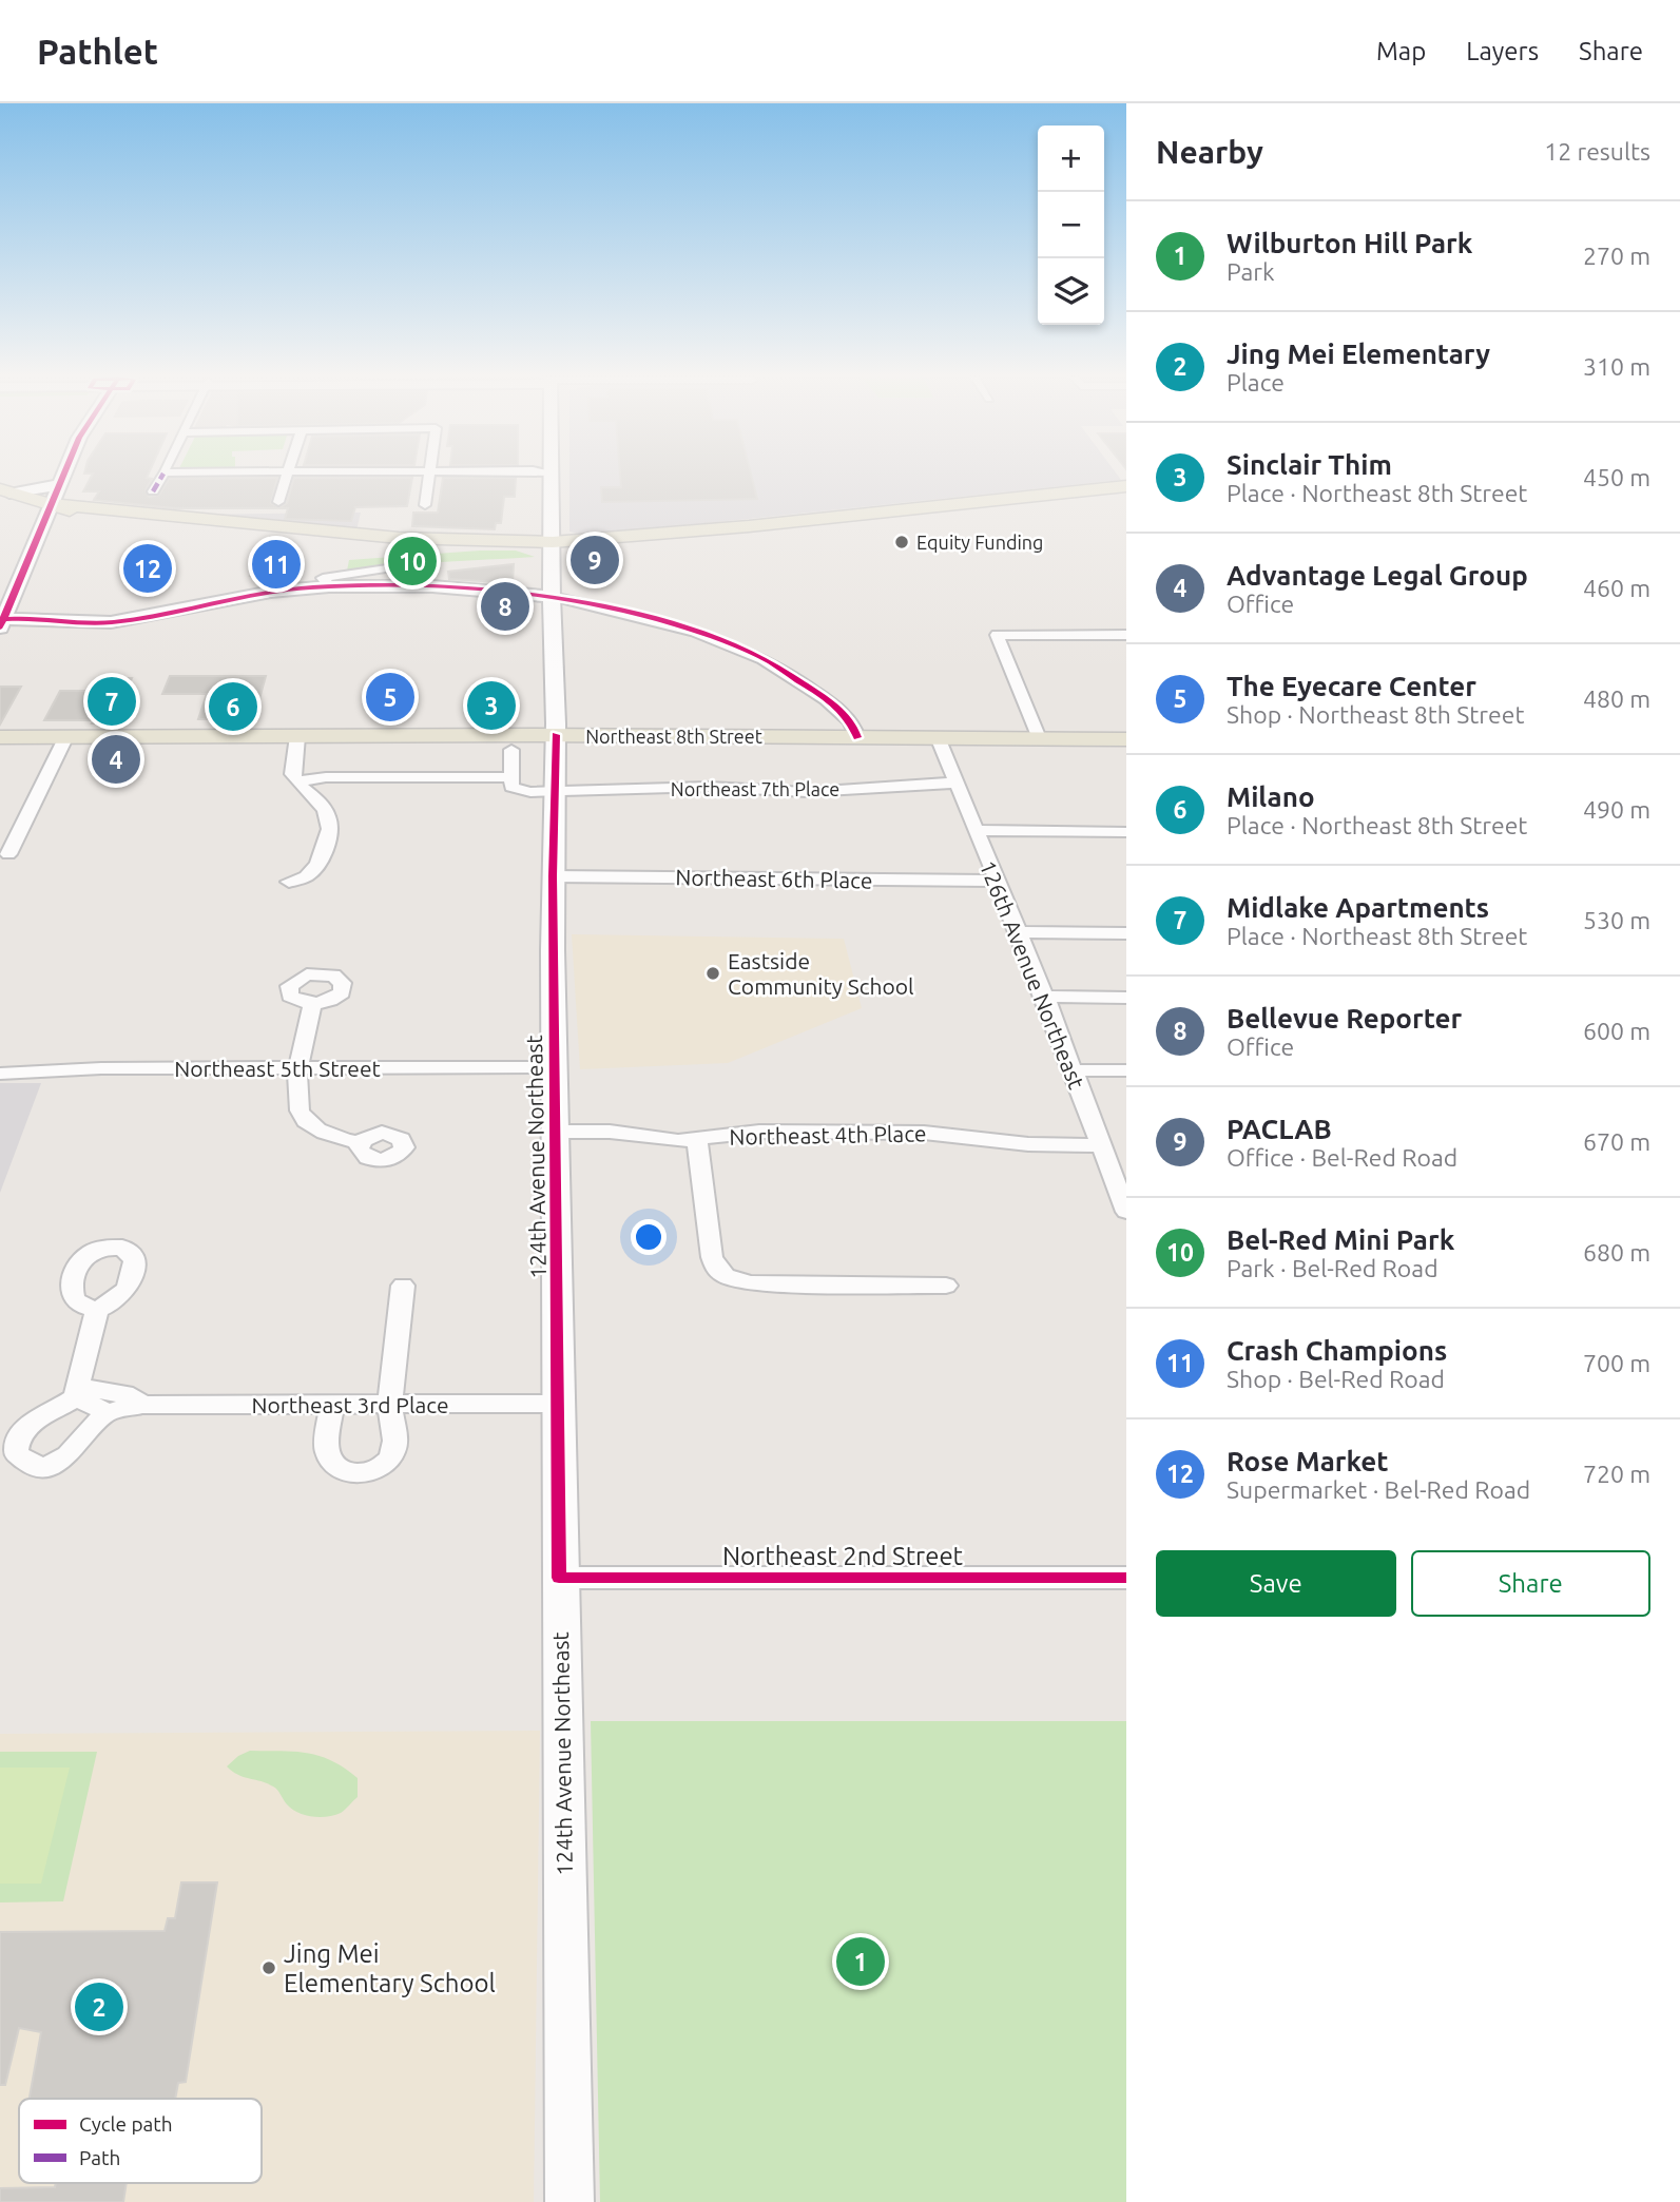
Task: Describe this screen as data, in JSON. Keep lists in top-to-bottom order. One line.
{"streets":{"main road":["Northeast 8th Street"],"street":["Northeast 7th Place","Northeast 6th Place","126th Avenue Northeast","Northeast 5th Street","Northeast 4th Place","124th Avenue Northeast","Northeast 3rd Place","Northeast 2nd Street"]},"crossings":[["Northeast 8th Street","126th Avenue Northeast"],["Northeast 8th Street","124th Avenue Northeast"],["Northeast 7th Place","126th Avenue Northeast"],["Northeast 7th Place","124th Avenue Northeast"],["Northeast 6th Place","126th Avenue Northeast"],["Northeast 6th Place","124th Avenue Northeast"],["126th Avenue Northeast","Northeast 4th Place"],["Northeast 5th Street","124th Avenue Northeast"],["Northeast 4th Place","124th Avenue Northeast"],["124th Avenue Northeast","Northeast 3rd Place"],["124th Avenue Northeast","Northeast 2nd Street"]],"places":["Equity Funding","Eastside Community School","Jing Mei Elementary School"],"legend":["Cycle path","Path"],"page":{"header":"Pathlet","nav":["Map","Layers","Share"],"heading":["Nearby","12 results"],"map_buttons":["+","−"],"list":[{"mark":"1","name":"Wilburton Hill Park","note":"Park","value":"270 m"},{"mark":"2","name":"Jing Mei Elementary","note":"Place","value":"310 m"},{"mark":"3","name":"Sinclair Thim","note":"Place · Northeast 8th Street","value":"450 m"},{"mark":"4","name":"Advantage Legal Group","note":"Office","value":"460 m"},{"mark":"5","name":"The Eyecare Center","note":"Shop · Northeast 8th Street","value":"480 m"},{"mark":"6","name":"Milano","note":"Place · Northeast 8th Street","value":"490 m"},{"mark":"7","name":"Midlake Apartments","note":"Place · Northeast 8th Street","value":"530 m"},{"mark":"8","name":"Bellevue Reporter","note":"Office","value":"600 m"},{"mark":"9","name":"PACLAB","note":"Office · Bel-Red Road","value":"670 m"},{"mark":"10","name":"Bel-Red Mini Park","note":"Park · Bel-Red Road","value":"680 m"},{"mark":"11","name":"Crash Champions","note":"Shop · Bel-Red Road","value":"700 m"},{"mark":"12","name":"Rose Market","note":"Supermarket · Bel-Red Road","value":"720 m"}],"pins":["9","10","11","12","8","5","7","3","6","4","1","2"],"buttons":["Save","Share"]}}
